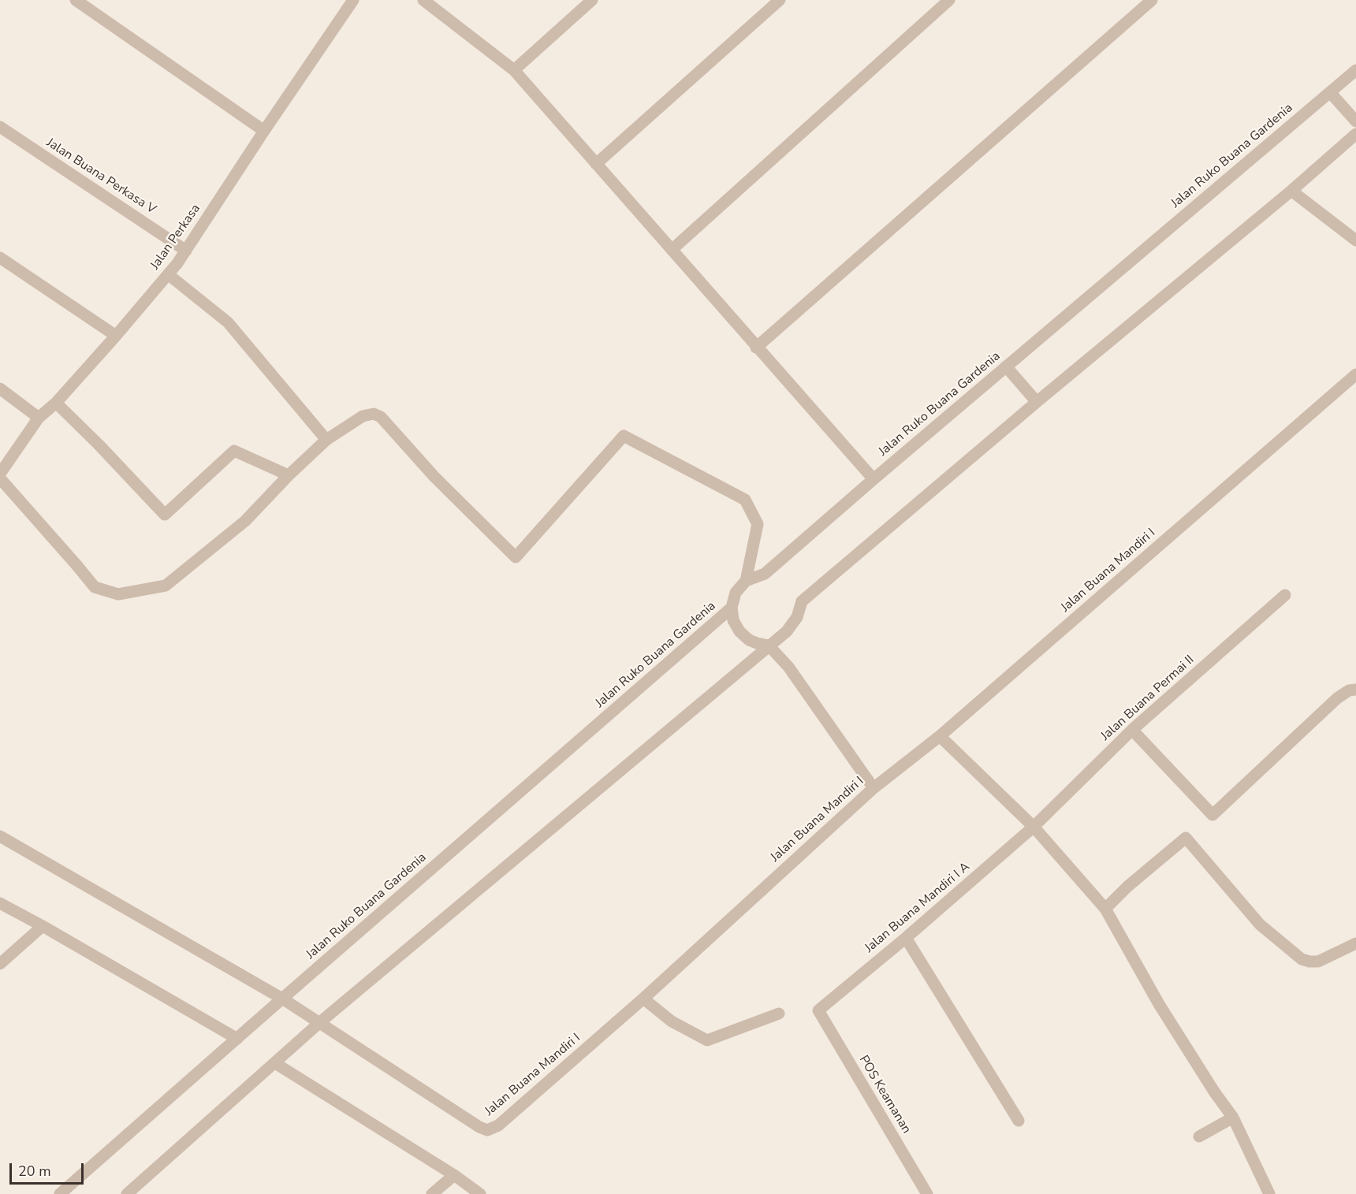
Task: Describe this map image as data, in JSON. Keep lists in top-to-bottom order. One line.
{"streets":{"street":["Jalan Ruko Buana Gardenia","Jalan Buana Perkasa V","Jalan Perkasa","Jalan Buana Mandiri I","Jalan Buana Permai II","Jalan Buana Mandiri I A","POS Keamanan"]},"crossings":[["Jalan Ruko Buana Gardenia","Jalan Buana Mandiri I"],["Jalan Buana Perkasa V","Jalan Perkasa"],["Jalan Buana Permai II","Jalan Buana Mandiri I A"],["Jalan Buana Mandiri I A","POS Keamanan"]],"scale_bar":"20 m"}
